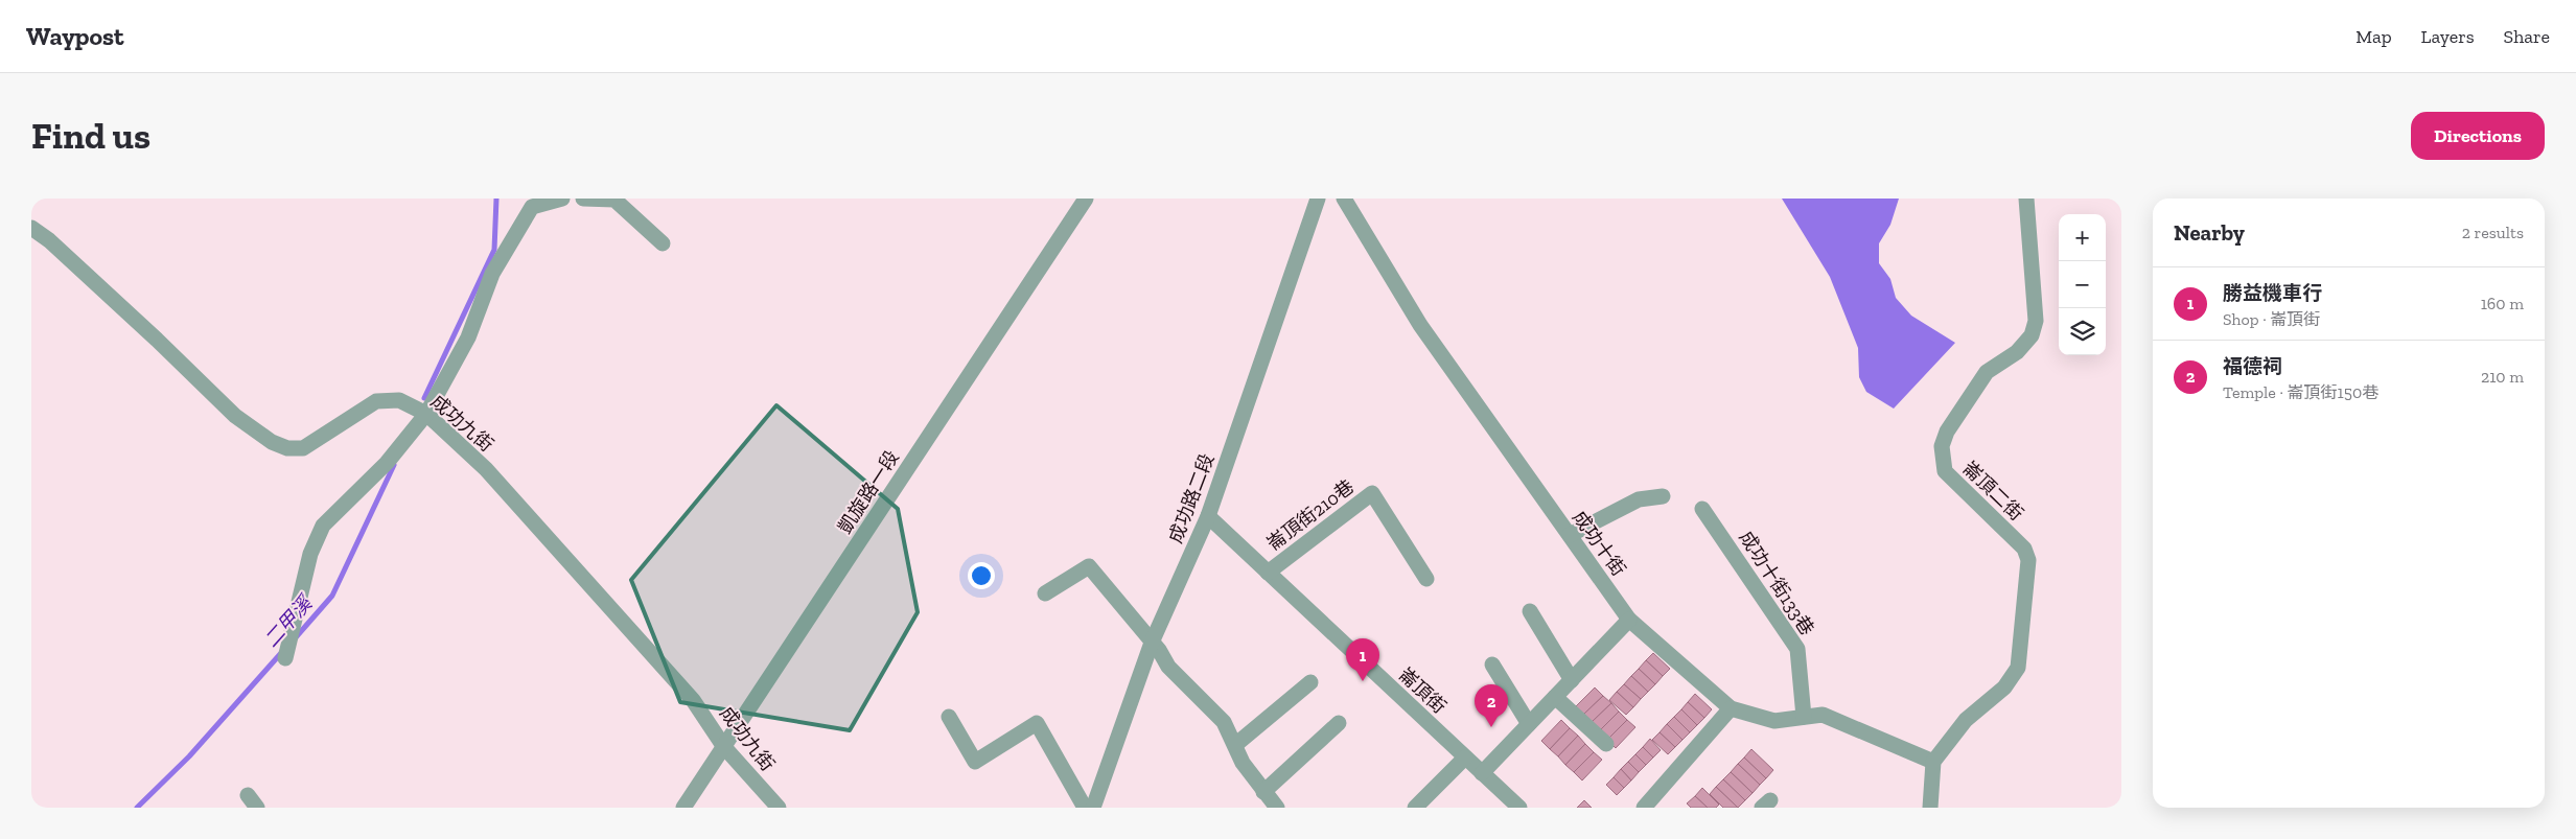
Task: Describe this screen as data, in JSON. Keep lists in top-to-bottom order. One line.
{"streets":{"street":["成功九街","崙頂二街","凱旋路一段","成功路二段","崙頂街210巷","成功十街","成功十街133巷","崙頂街"]},"crossings":[["成功九街","凱旋路一段"],["崙頂二街","成功十街"],["成功路二段","崙頂街"],["崙頂街210巷","崙頂街"],["成功十街","成功十街133巷"]],"water":["二甲溪"],"page":{"header":"Waypost","nav":["Map","Layers","Share"],"buttons":"Directions","title":"Find us","heading":["Nearby","2 results"],"map_buttons":["+","−"],"list":[{"mark":"1","name":"勝益機車行","note":"Shop · 崙頂街","value":"160 m"},{"mark":"2","name":"福德祠","note":"Temple · 崙頂街150巷","value":"210 m"}],"pins":["1","2"]}}
